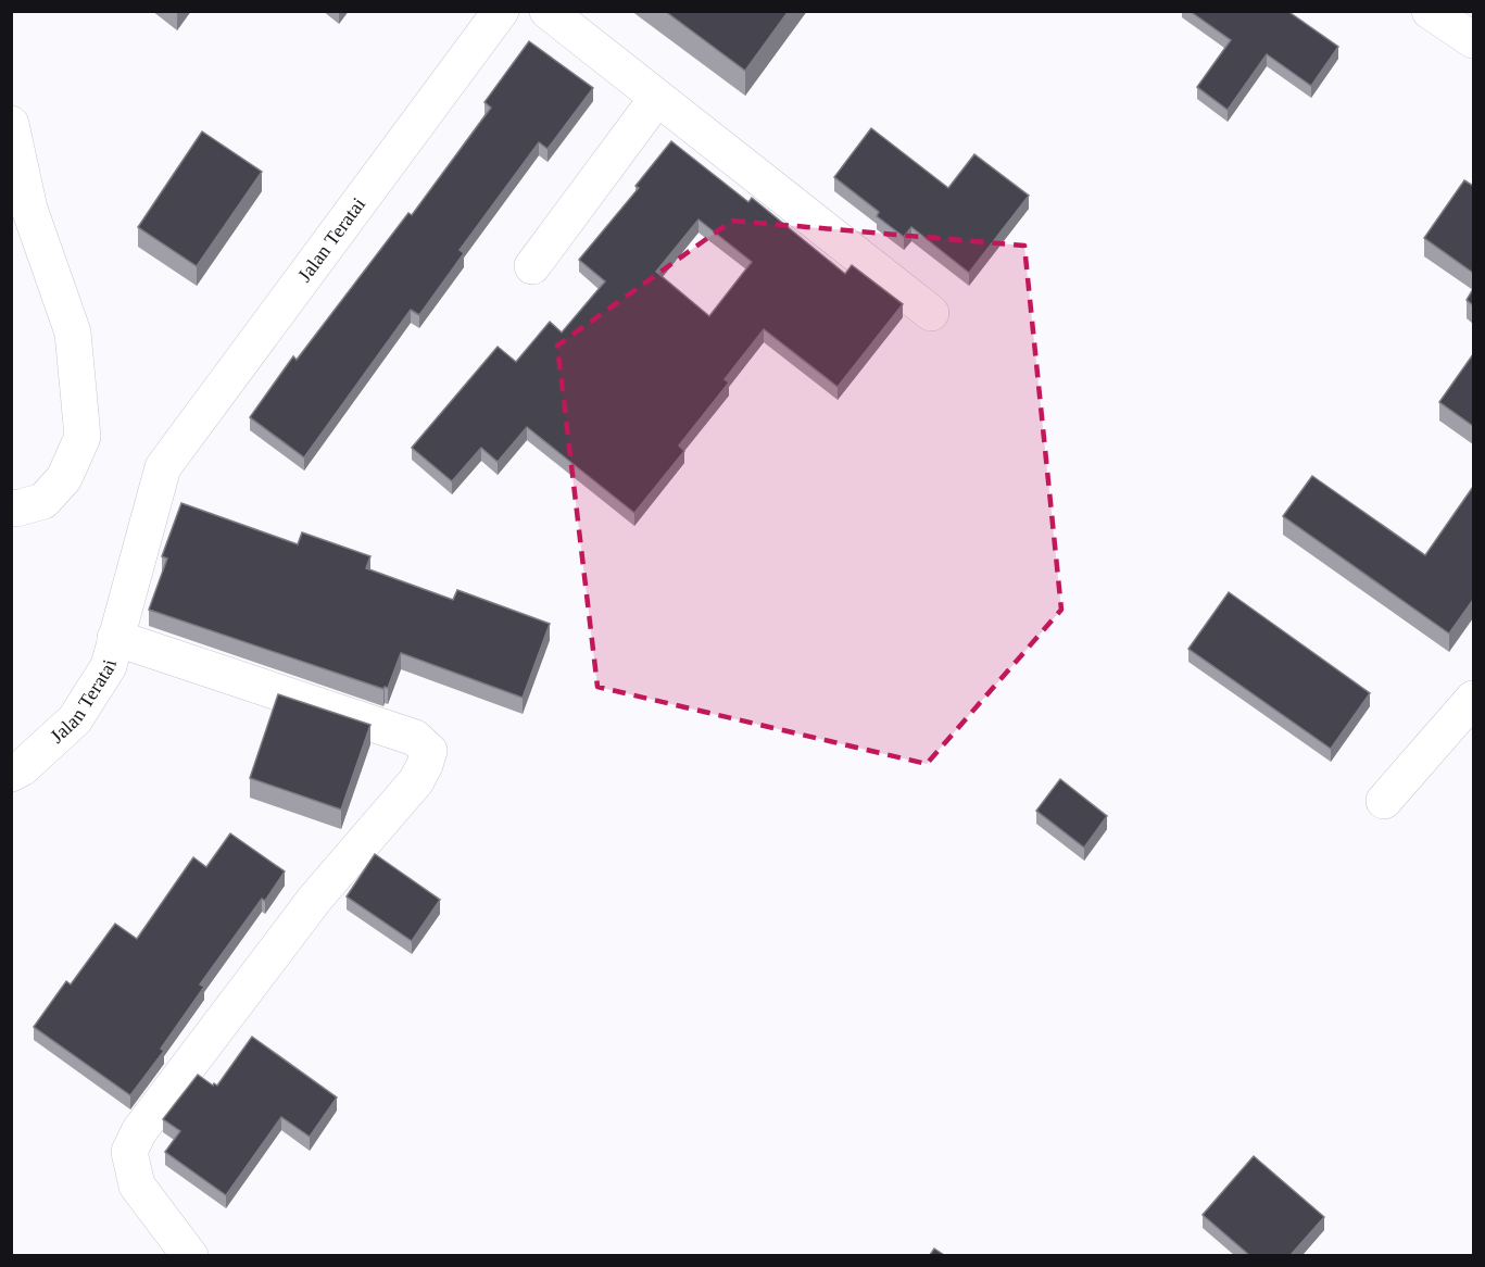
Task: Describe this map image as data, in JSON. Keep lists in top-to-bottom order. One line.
{"streets":{"street":["Jalan Teratai"]}}
